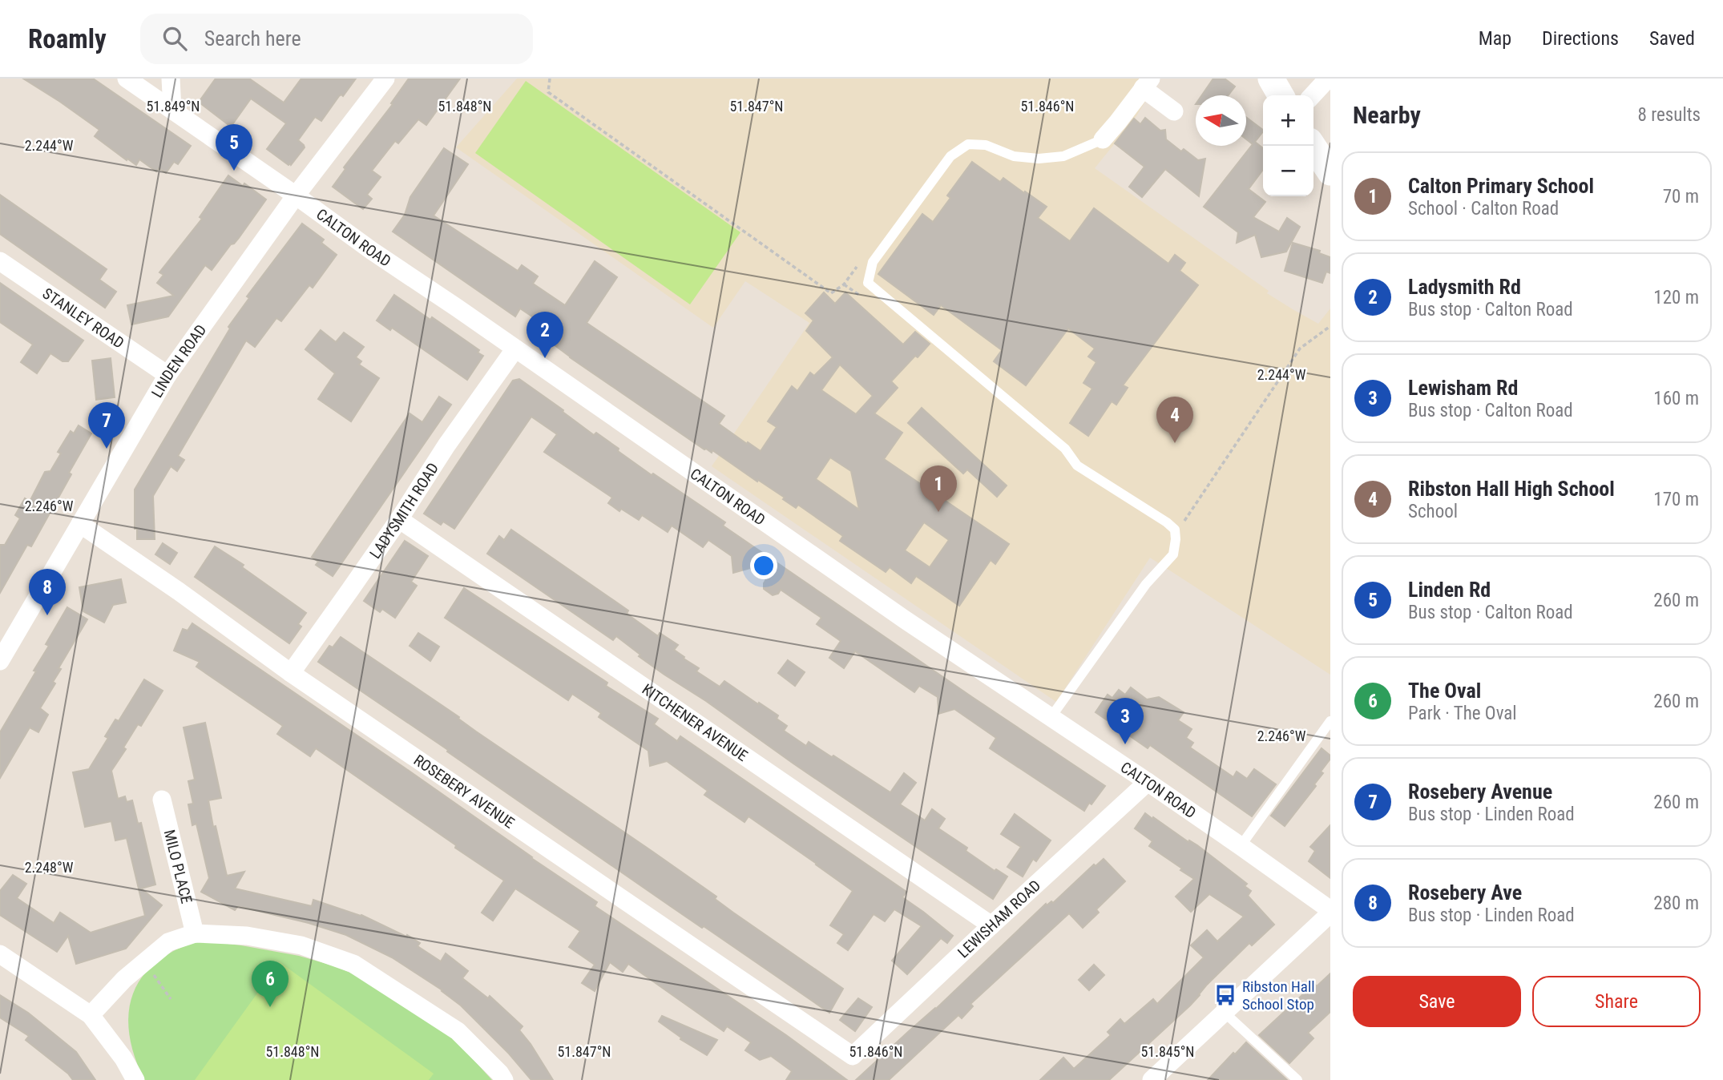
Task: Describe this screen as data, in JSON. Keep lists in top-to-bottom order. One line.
{"streets":{"street":["CALTON ROAD","STANLEY ROAD","LINDEN ROAD","LADYSMITH ROAD","KITCHENER AVENUE","ROSEBERY AVENUE","MILO PLACE","LEWISHAM ROAD"]},"crossings":[["CALTON ROAD","LINDEN ROAD"],["CALTON ROAD","LADYSMITH ROAD"],["CALTON ROAD","LEWISHAM ROAD"],["STANLEY ROAD","LINDEN ROAD"],["LINDEN ROAD","ROSEBERY AVENUE"],["LADYSMITH ROAD","KITCHENER AVENUE"],["LADYSMITH ROAD","ROSEBERY AVENUE"],["KITCHENER AVENUE","LEWISHAM ROAD"],["ROSEBERY AVENUE","LEWISHAM ROAD"]],"places":{"bus stop":["Ribston Hall School Stop"]},"north":"left","page":{"header":"Roamly","search":"Search here","nav":["Map","Directions","Saved"],"heading":["Nearby","8 results"],"map_buttons":["+","−"],"pins":["5","2","4","7","1","8","3","6"],"list":[{"mark":"1","name":"Calton Primary School","note":"School · Calton Road","value":"70 m"},{"mark":"2","name":"Ladysmith Rd","note":"Bus stop · Calton Road","value":"120 m"},{"mark":"3","name":"Lewisham Rd","note":"Bus stop · Calton Road","value":"160 m"},{"mark":"4","name":"Ribston Hall High School","note":"School","value":"170 m"},{"mark":"5","name":"Linden Rd","note":"Bus stop · Calton Road","value":"260 m"},{"mark":"6","name":"The Oval","note":"Park · The Oval","value":"260 m"},{"mark":"7","name":"Rosebery Avenue","note":"Bus stop · Linden Road","value":"260 m"},{"mark":"8","name":"Rosebery Ave","note":"Bus stop · Linden Road","value":"280 m"}],"buttons":["Save","Share"]},"coordinates":["51.849°N","51.848°N","51.847°N","51.846°N","2.244°W","2.246°W","2.248°W","51.845°N"]}
